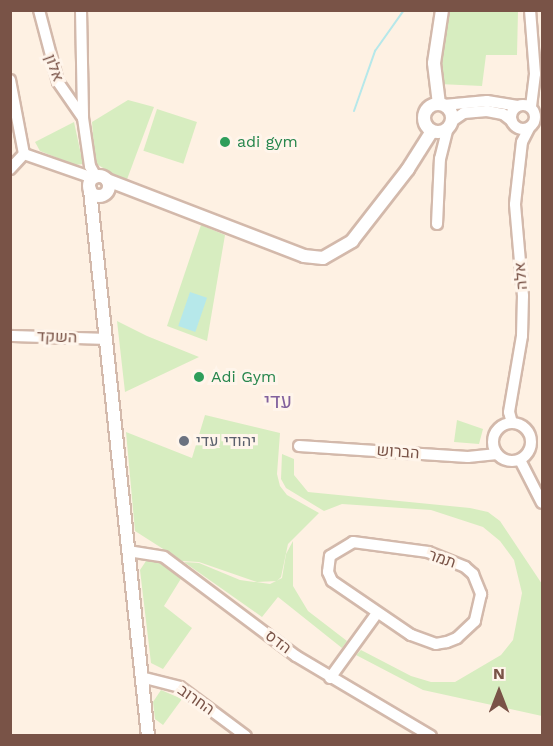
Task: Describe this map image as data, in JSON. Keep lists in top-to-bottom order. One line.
{"streets":{"street":["אלון","אלה","השקד","הברוש","תמר","הדס","החרוב"]},"crossings":[["אלה","הברוש"]],"districts":["עדי"],"places":["adi gym","Adi Gym","יהודי עדי"],"north":"top"}
